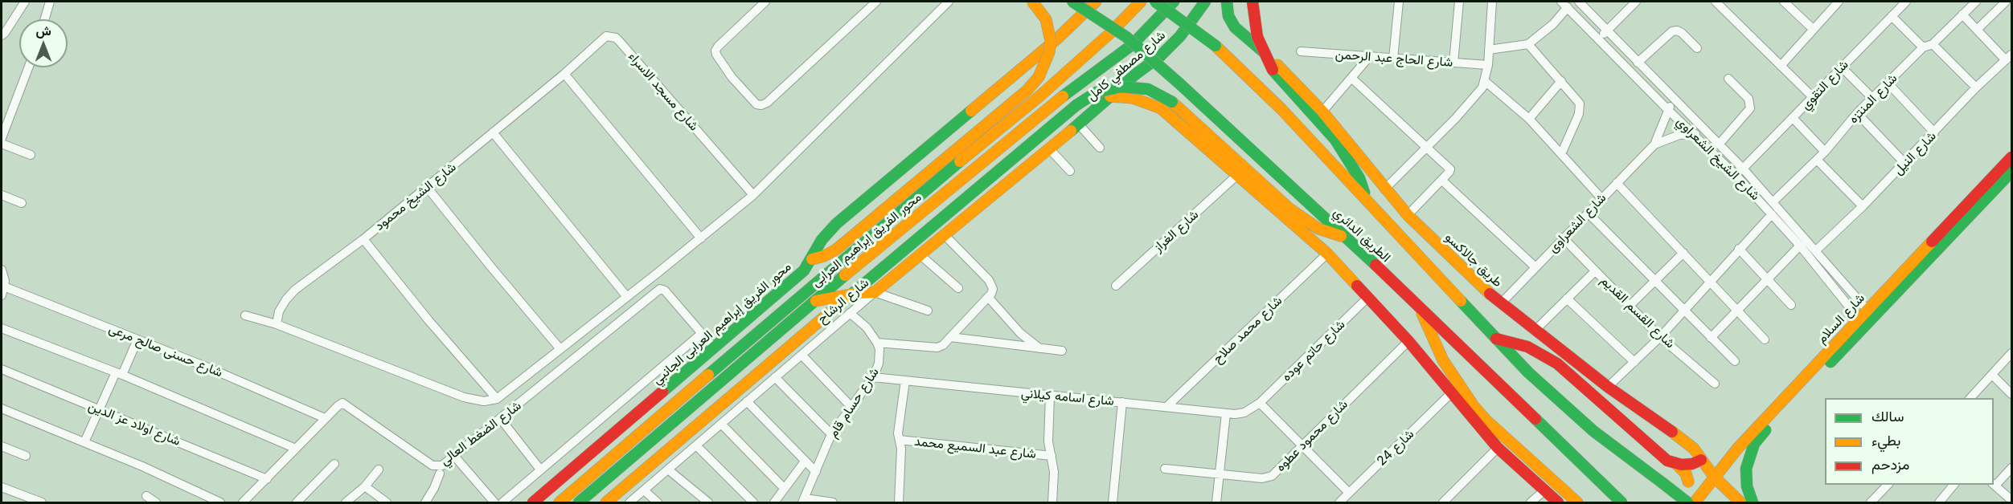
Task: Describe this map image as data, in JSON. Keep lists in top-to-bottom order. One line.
{"streets":{"main road":["شارع مصطفي كامل","الطريق الدائري","محور الفريق إبراهيم العرابى","طريق جالاكسو","شارع الرشاح","شارع السلام","محور الفريق إبراهيم العرابى الجانبي"],"street":["شارع الحاج عبد الرحمن","شارع التقوي","شارع مسجد الاسراء","شارع المنتزه","شارع النيل","شارع الشيخ الشعراوي","شارع الشيخ محمود","شارع الشعراوى","شارع الغراز","شارع القسم القديم","شارع محمد صلاح","شارع حسنى صالح مرعى","شارع حاتم عوده","شارع اسامه كيلاني","شارع حسام قام","شارع اولاد عز الدين","شارع الضغط العالي","شارع محمود عطوه","شارع عبد السميع محمد","شارع 24"]},"crossings":[["شارع مصطفي كامل","شارع الرشاح"],["شارع التقوي","شارع الشيخ الشعراوي"],["شارع مسجد الاسراء","شارع الشيخ محمود"],["شارع المنتزه","شارع الشيخ الشعراوي"],["شارع النيل","شارع الشيخ الشعراوي"],["شارع الشيخ الشعراوي","شارع الشعراوى"],["شارع الشيخ الشعراوي","شارع السلام"],["شارع الشعراوى","طريق جالاكسو"],["شارع الشعراوى","شارع القسم القديم"],["طريق جالاكسو","شارع السلام"],["شارع محمد صلاح","شارع اسامه كيلاني"],["شارع حسنى صالح مرعى","شارع الضغط العالي"],["شارع حاتم عوده","شارع اسامه كيلاني"],["شارع اسامه كيلاني","شارع حسام قام"],["شارع اولاد عز الدين","شارع الضغط العالي"]],"legend":["سالك","بطيء","مزدحم"],"north":"top"}
